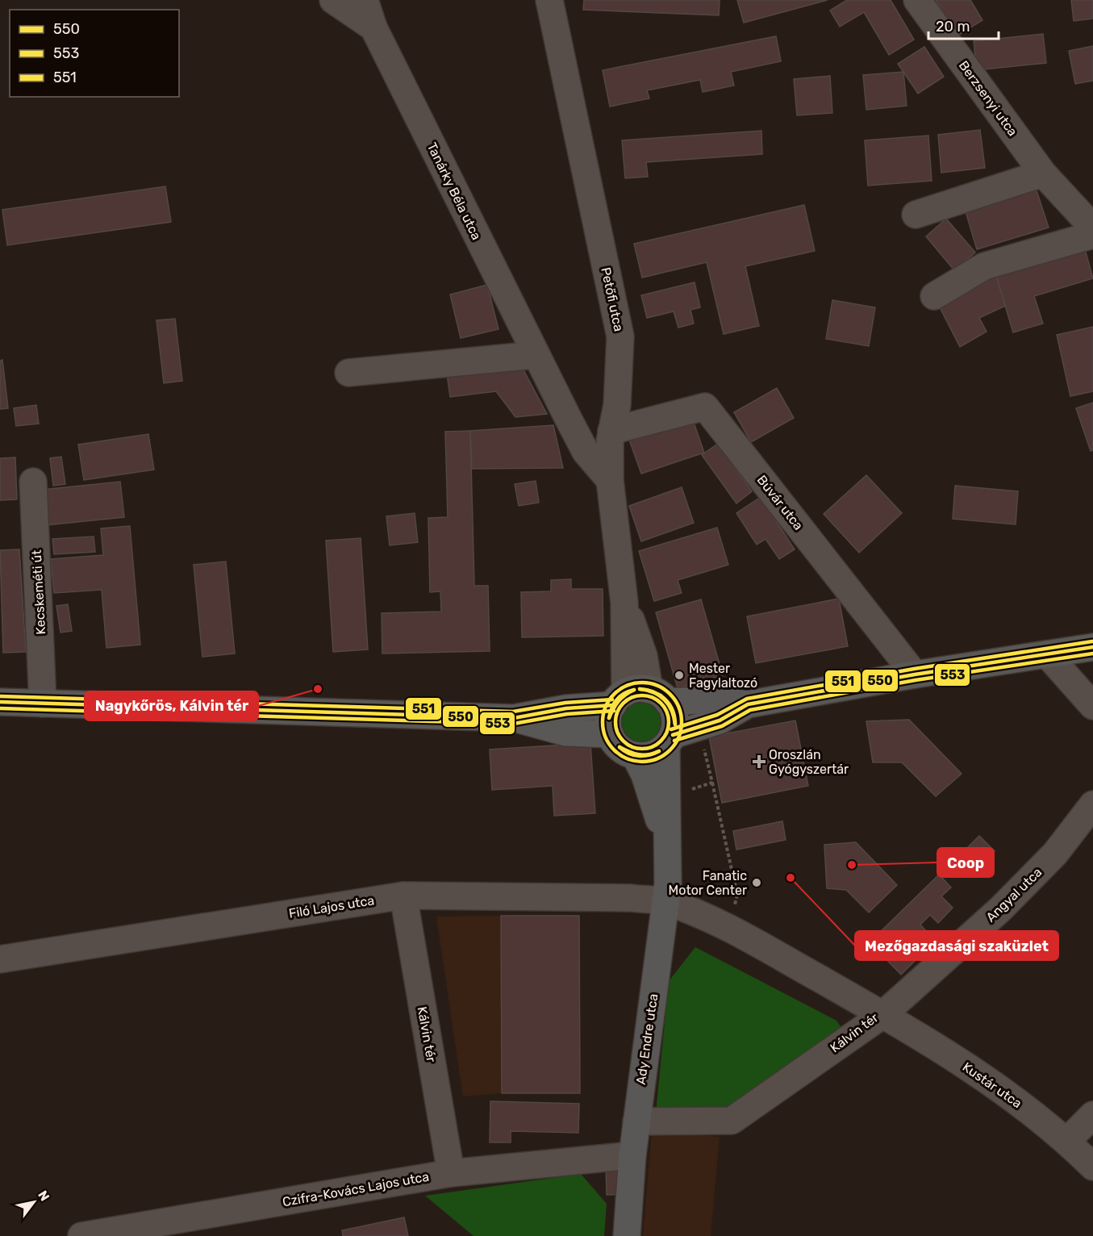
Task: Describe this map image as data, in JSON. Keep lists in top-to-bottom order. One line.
{"streets":{"main road":["Ady Endre utca"],"street":["Berzsenyi utca","Tanárky Béla utca","Petőfi utca","Búvár utca","Kecskeméti út","Angyal utca","Filó Lajos utca","Kálvin tér","Kustár utca","Czifra-Kovács Lajos utca"]},"crossings":[["Tanárky Béla utca","Petőfi utca"],["Petőfi utca","Búvár utca"],["Petőfi utca","Ady Endre utca"],["Angyal utca","Kálvin tér"],["Angyal utca","Kustár utca"],["Filó Lajos utca","Kálvin tér"],["Filó Lajos utca","Ady Endre utca"],["Kálvin tér","Ady Endre utca"],["Kálvin tér","Kustár utca"],["Kálvin tér","Czifra-Kovács Lajos utca"],["Ady Endre utca","Czifra-Kovács Lajos utca"]],"places":{"other":["Mester Fagylaltozó","Nagykőrös, Kálvin tér","Coop","Mezőgazdasági szaküzlet","Fanatic Motor Center"],"health":["Oroszlán Gyógyszertár"]},"lines":["transit line 551","transit line 550","transit line 553"],"legend":["550","553","551"],"scale_bar":"20 m","north":"top right"}
